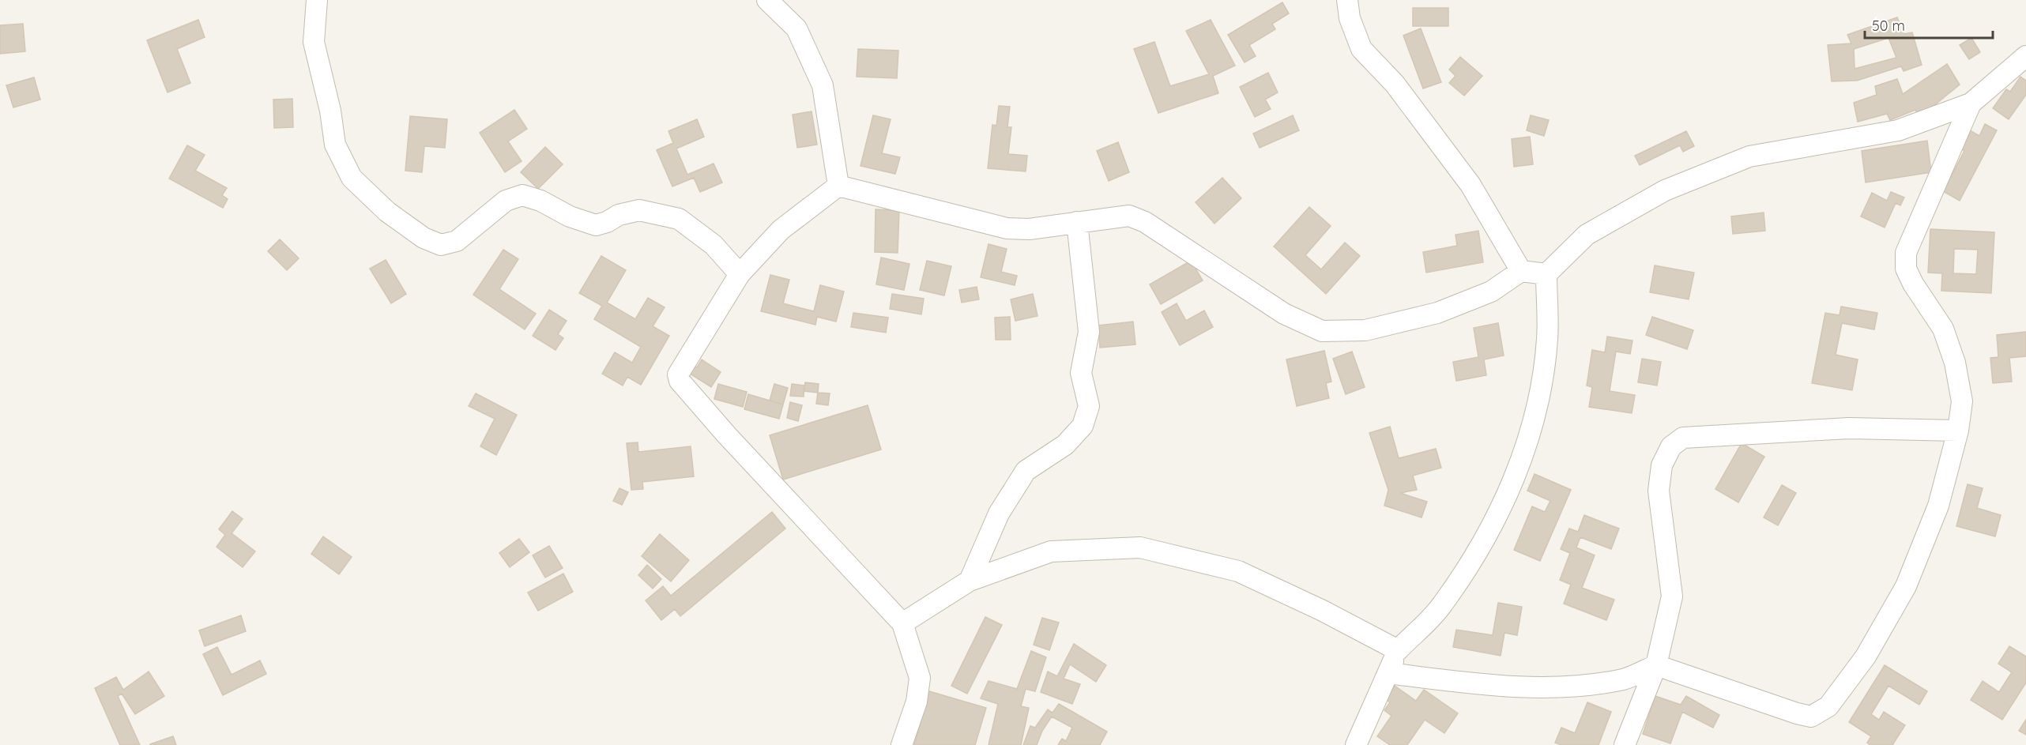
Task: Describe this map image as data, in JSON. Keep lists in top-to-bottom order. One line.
{"scale_bar":"50 m"}
